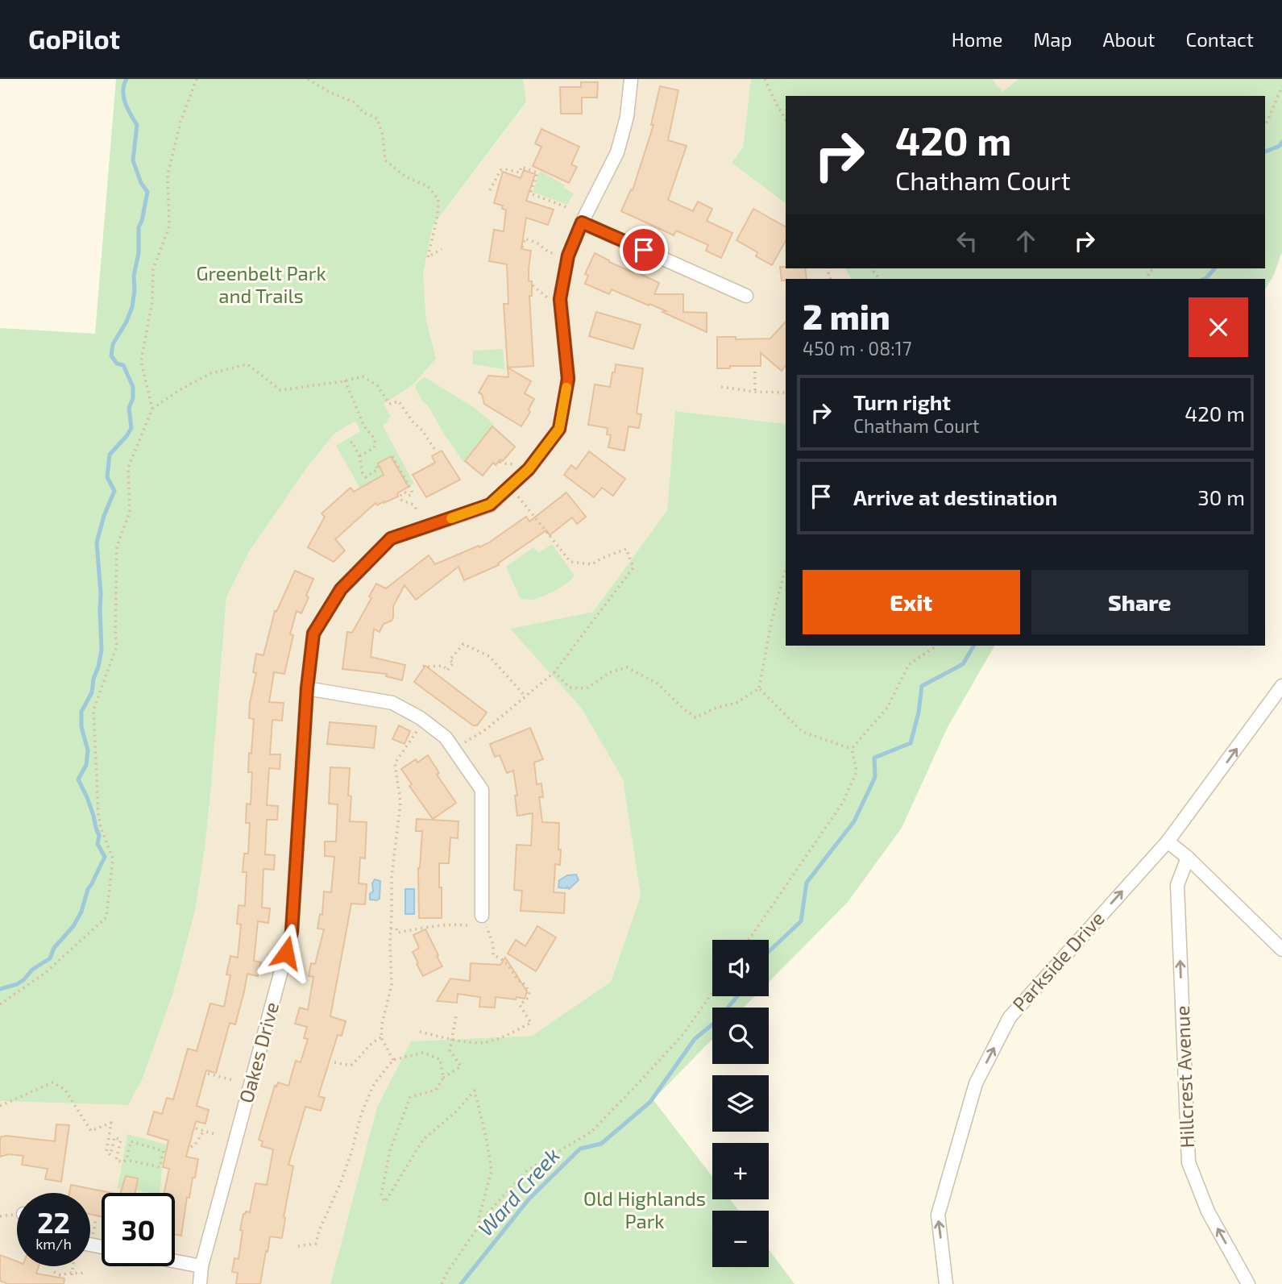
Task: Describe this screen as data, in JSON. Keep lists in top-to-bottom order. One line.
{"streets":{"street":["Parkside Drive","Oakes Drive","Hillcrest Avenue"]},"one_way":["Parkside Drive","Hillcrest Avenue"],"water":["Ward Creek"],"parks":["Greenbelt Park and Trails","Old Highlands Park"],"page":{"header":"GoPilot","nav":["Home","Map","About","Contact"],"turn":["420 m","Chatham Court"],"heading":["2 min","450 m · 08:17"],"list":[{"name":"Turn right","note":"Chatham Court","value":"420 m"},{"name":"Arrive at destination","value":"30 m"}],"buttons":["Exit","Share"],"map_buttons":["+","−"],"speed":"22 km/h","limit":"30"}}
